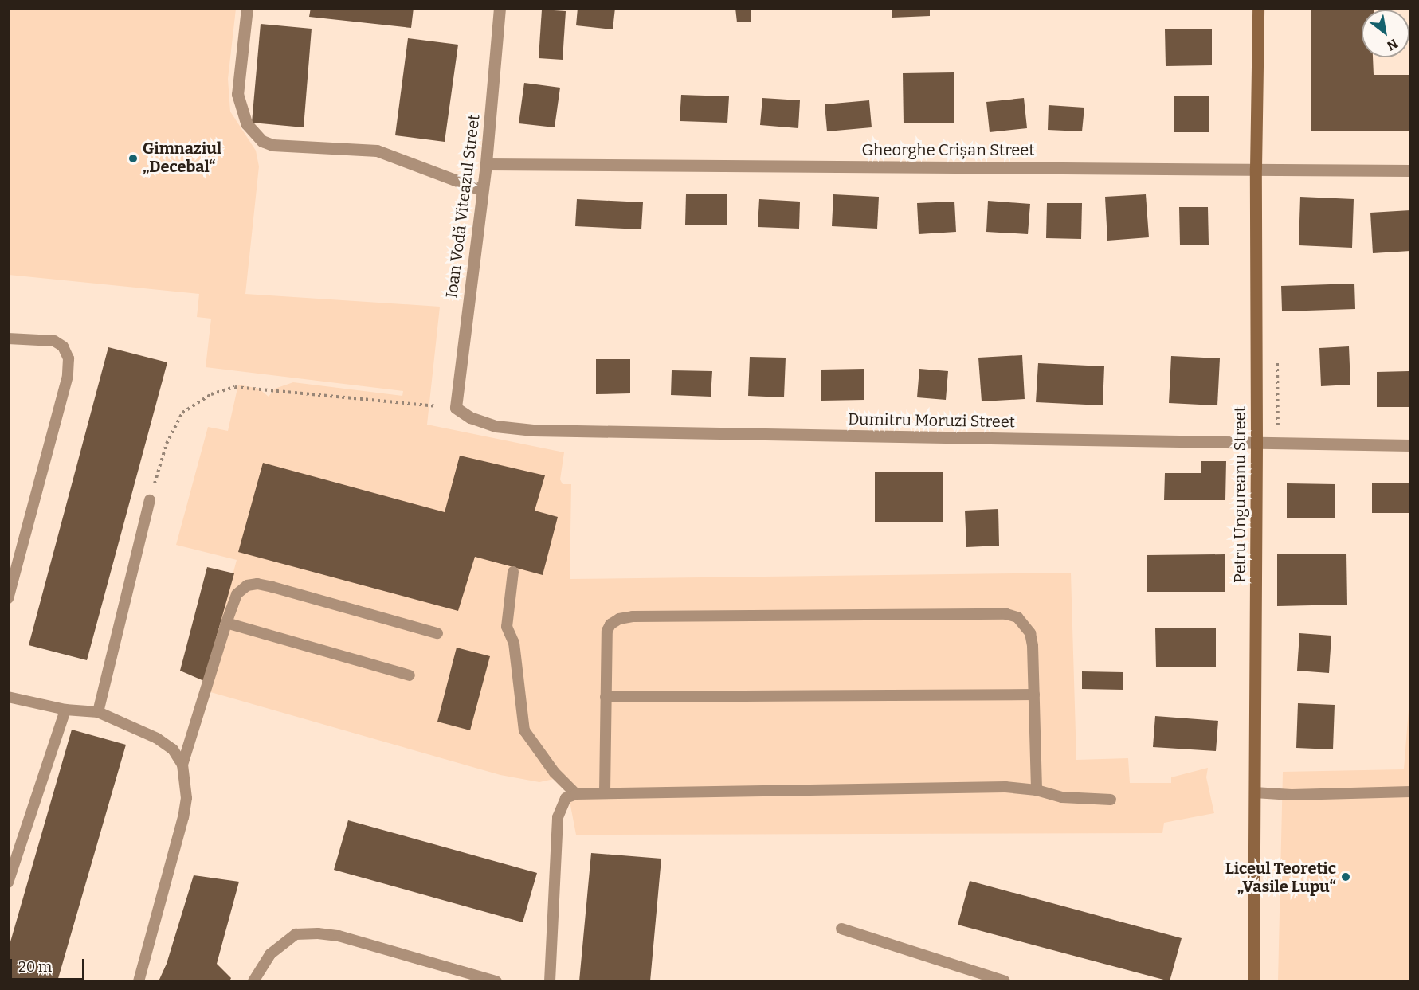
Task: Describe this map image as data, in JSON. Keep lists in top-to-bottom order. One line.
{"streets":{"main road":["Petru Ungureanu Street"],"street":["Gheorghe Crișan Street","Ioan Vodă Viteazul Street","Dumitru Moruzi Street"]},"crossings":[["Gheorghe Crișan Street","Ioan Vodă Viteazul Street"],["Gheorghe Crișan Street","Petru Ungureanu Street"],["Ioan Vodă Viteazul Street","Dumitru Moruzi Street"],["Dumitru Moruzi Street","Petru Ungureanu Street"]],"places":["Gimnaziul „Decebal“","Liceul Teoretic „Vasile Lupu“"],"scale_bar":"20 m","north":"bottom right"}
